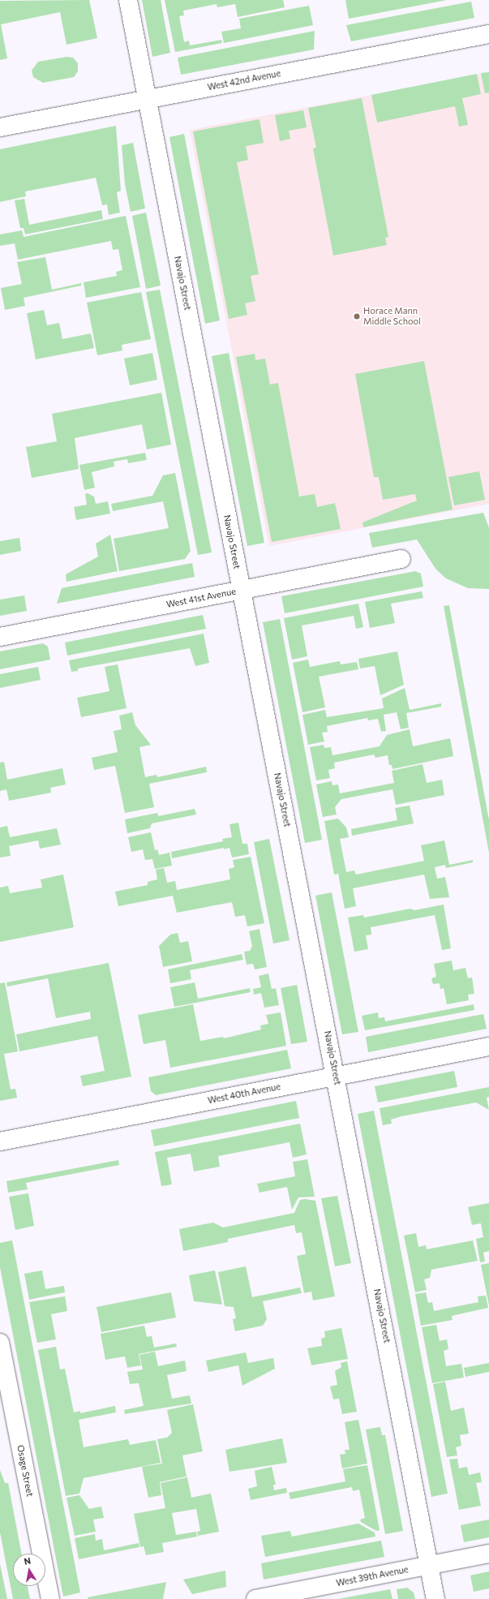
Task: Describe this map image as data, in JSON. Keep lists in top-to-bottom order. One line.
{"streets":{"street":["West 42nd Avenue","Navajo Street","West 41st Avenue","West 40th Avenue","Osage Street","West 39th Avenue"]},"crossings":[["West 42nd Avenue","Navajo Street"],["Navajo Street","West 41st Avenue"],["Navajo Street","West 40th Avenue"],["Navajo Street","West 39th Avenue"]],"places":["Horace Mann Middle School"],"north":"top"}
